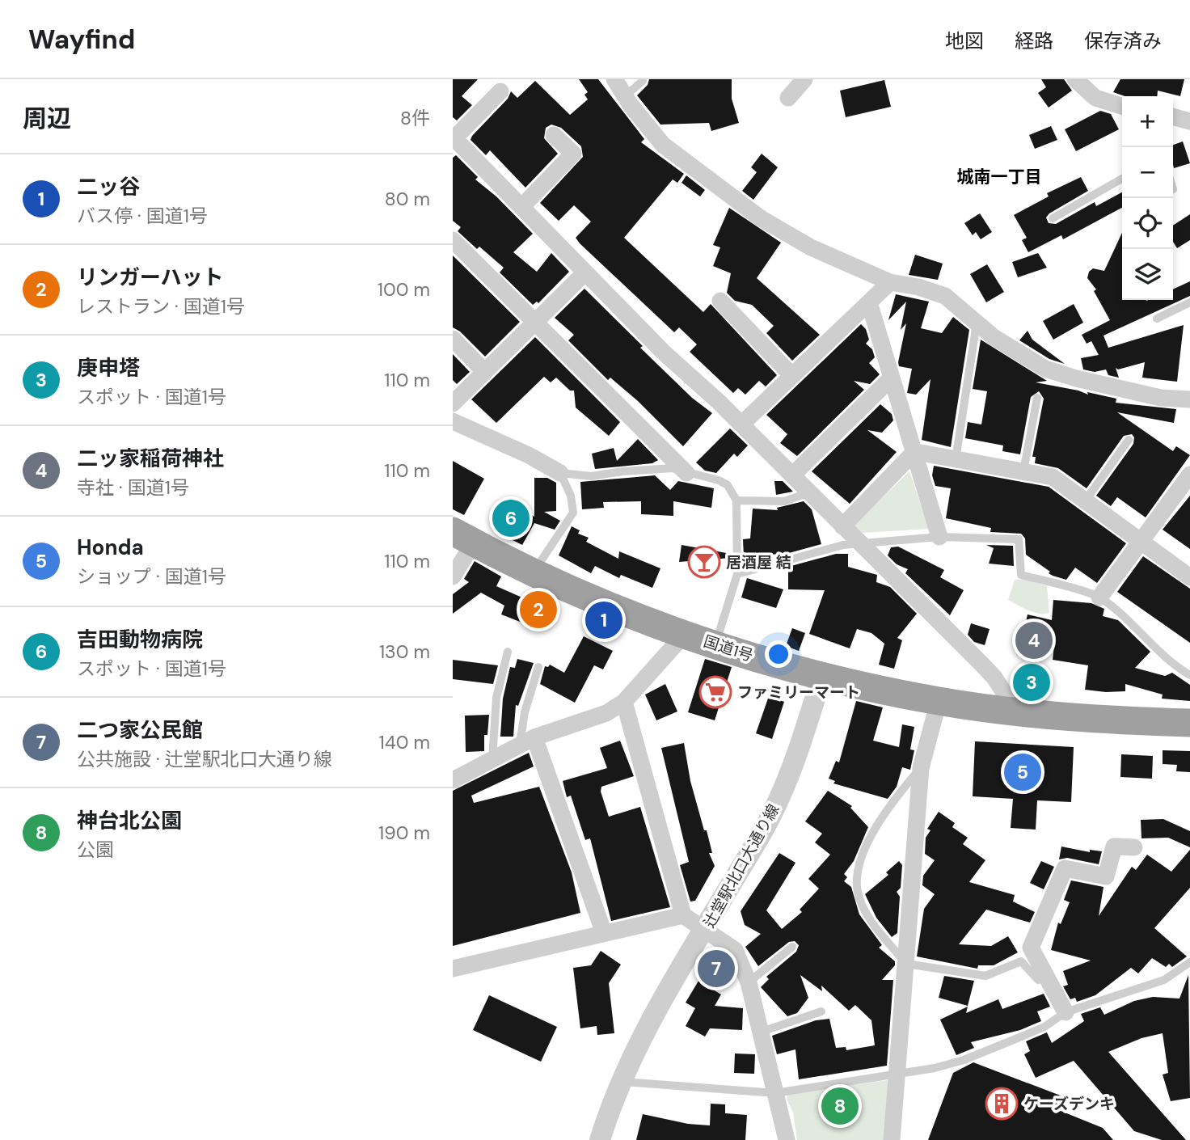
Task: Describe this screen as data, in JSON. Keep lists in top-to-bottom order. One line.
{"streets":{"highway":["国道1号"],"street":["辻堂駅北口大通り線"]},"crossings":[["国道1号","辻堂駅北口大通り線"]],"districts":["城南一丁目"],"places":{"bar":["居酒屋 結"],"supermarket":["ファミリーマート"],"building":["ケーズデンキ"]},"page":{"header":"Wayfind","nav":["地図","経路","保存済み"],"heading":["周辺","8件"],"map_buttons":["+","−"],"list":[{"mark":"1","name":"二ッ谷","note":"バス停 · 国道1号","value":"80 m"},{"mark":"2","name":"リンガーハット","note":"レストラン · 国道1号","value":"100 m"},{"mark":"3","name":"庚申塔","note":"スポット · 国道1号","value":"110 m"},{"mark":"4","name":"二ッ家稲荷神社","note":"寺社 · 国道1号","value":"110 m"},{"mark":"5","name":"Honda","note":"ショップ · 国道1号","value":"110 m"},{"mark":"6","name":"吉田動物病院","note":"スポット · 国道1号","value":"130 m"},{"mark":"7","name":"二つ家公民館","note":"公共施設 · 辻堂駅北口大通り線","value":"140 m"},{"mark":"8","name":"神台北公園","note":"公園","value":"190 m"}],"pins":["6","2","1","4","3","5","7","8"]}}
